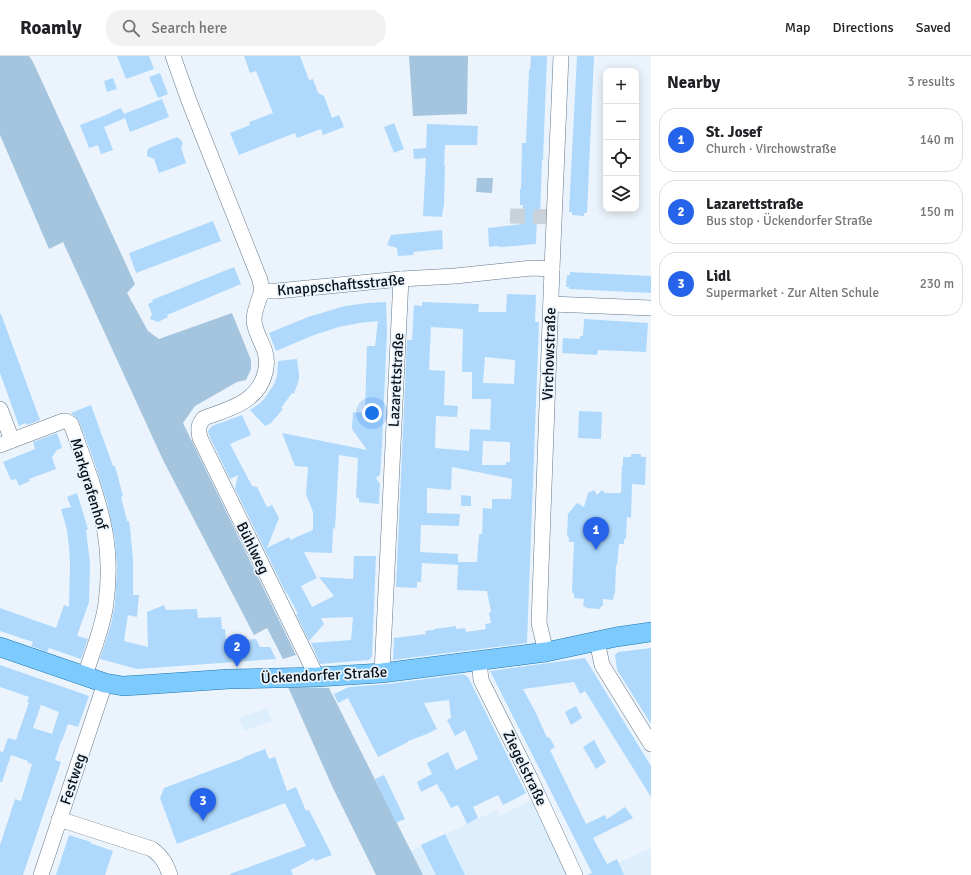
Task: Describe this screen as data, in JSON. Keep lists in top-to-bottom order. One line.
{"streets":{"main road":["Ückendorfer Straße"],"street":["Knappschaftsstraße","Virchowstraße","Lazarettstraße","Markgrafenhof","Bühlweg","Ziegelstraße","Festweg"]},"crossings":[["Knappschaftsstraße","Virchowstraße"],["Knappschaftsstraße","Lazarettstraße"],["Knappschaftsstraße","Bühlweg"],["Virchowstraße","Ückendorfer Straße"],["Lazarettstraße","Ückendorfer Straße"],["Markgrafenhof","Ückendorfer Straße"],["Bühlweg","Ückendorfer Straße"],["Ückendorfer Straße","Ziegelstraße"],["Ückendorfer Straße","Festweg"]],"page":{"header":"Roamly","search":"Search here","nav":["Map","Directions","Saved"],"heading":["Nearby","3 results"],"map_buttons":["+","−"],"list":[{"mark":"1","name":"St. Josef","note":"Church · Virchowstraße","value":"140 m"},{"mark":"2","name":"Lazarettstraße","note":"Bus stop · Ückendorfer Straße","value":"150 m"},{"mark":"3","name":"Lidl","note":"Supermarket · Zur Alten Schule","value":"230 m"}],"pins":["1","2","3"]}}
